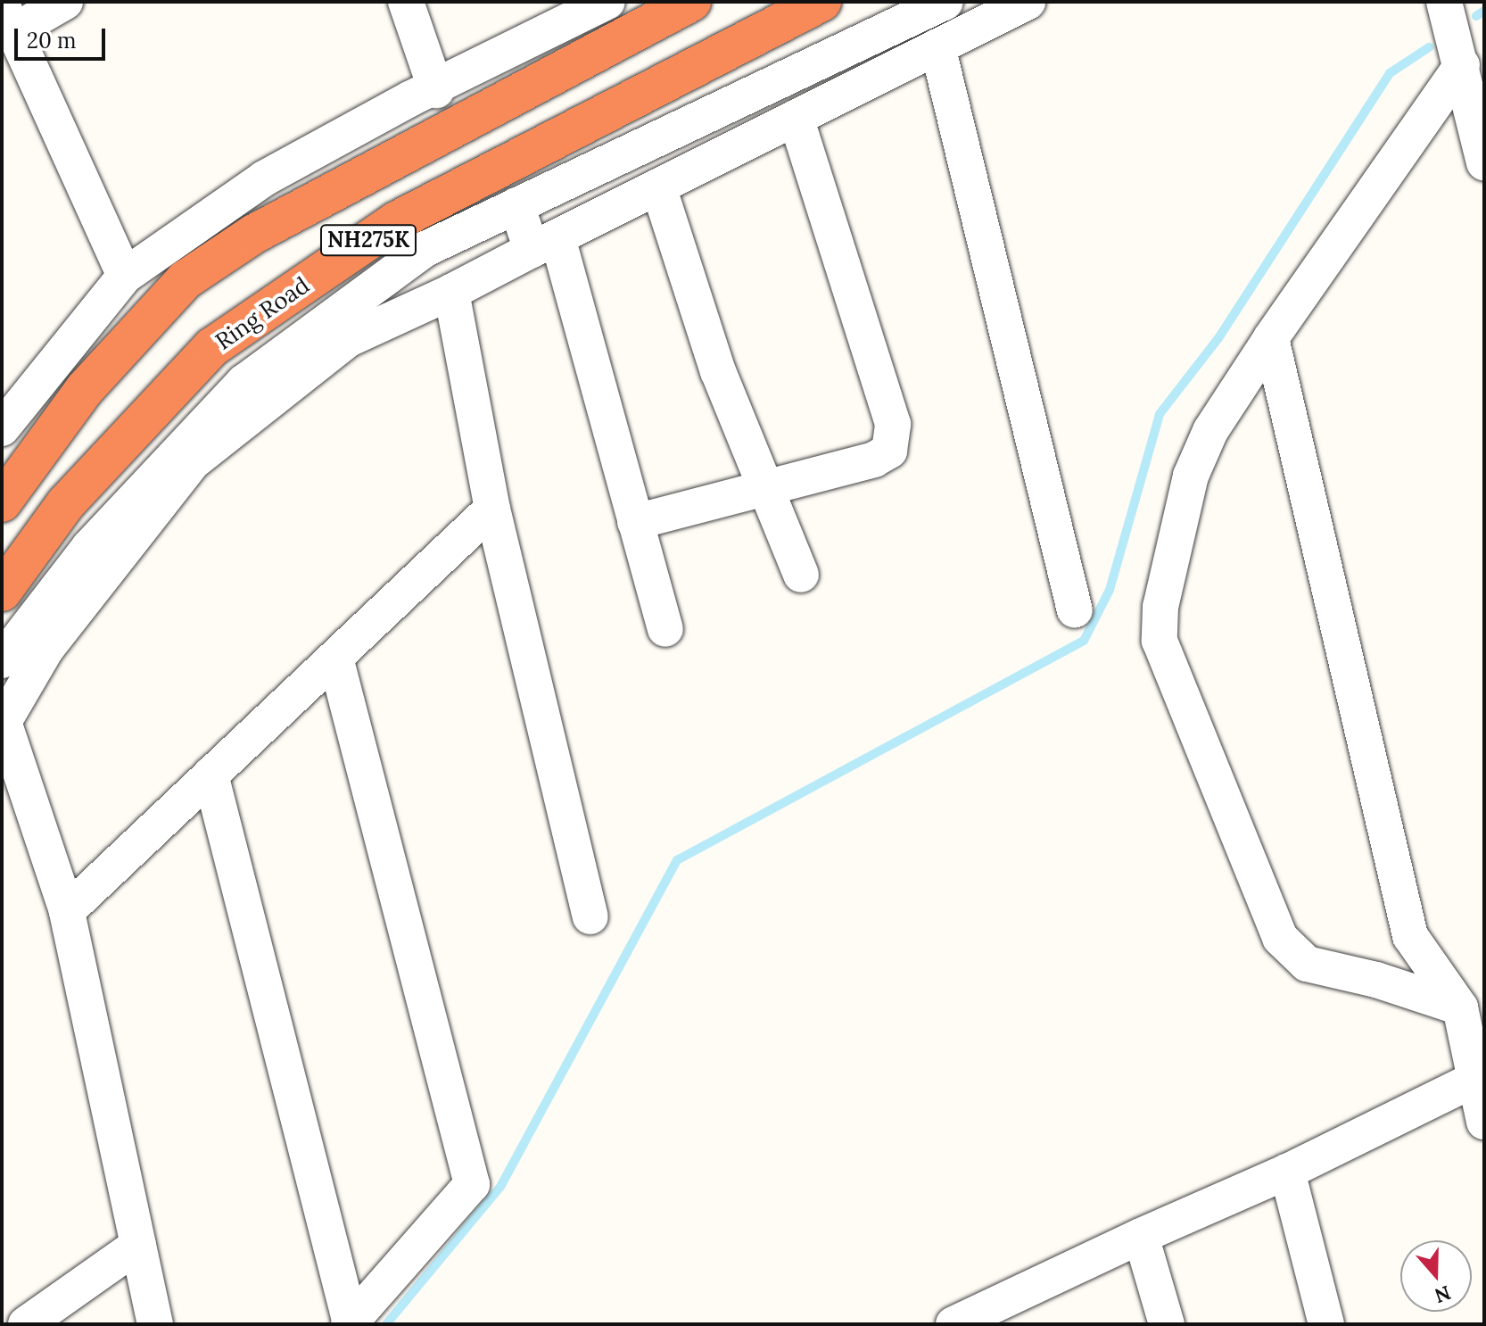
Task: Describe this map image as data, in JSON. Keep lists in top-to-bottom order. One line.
{"streets":{"highway":["NH275K","Ring Road"]},"scale_bar":"20 m","north":"bottom"}
